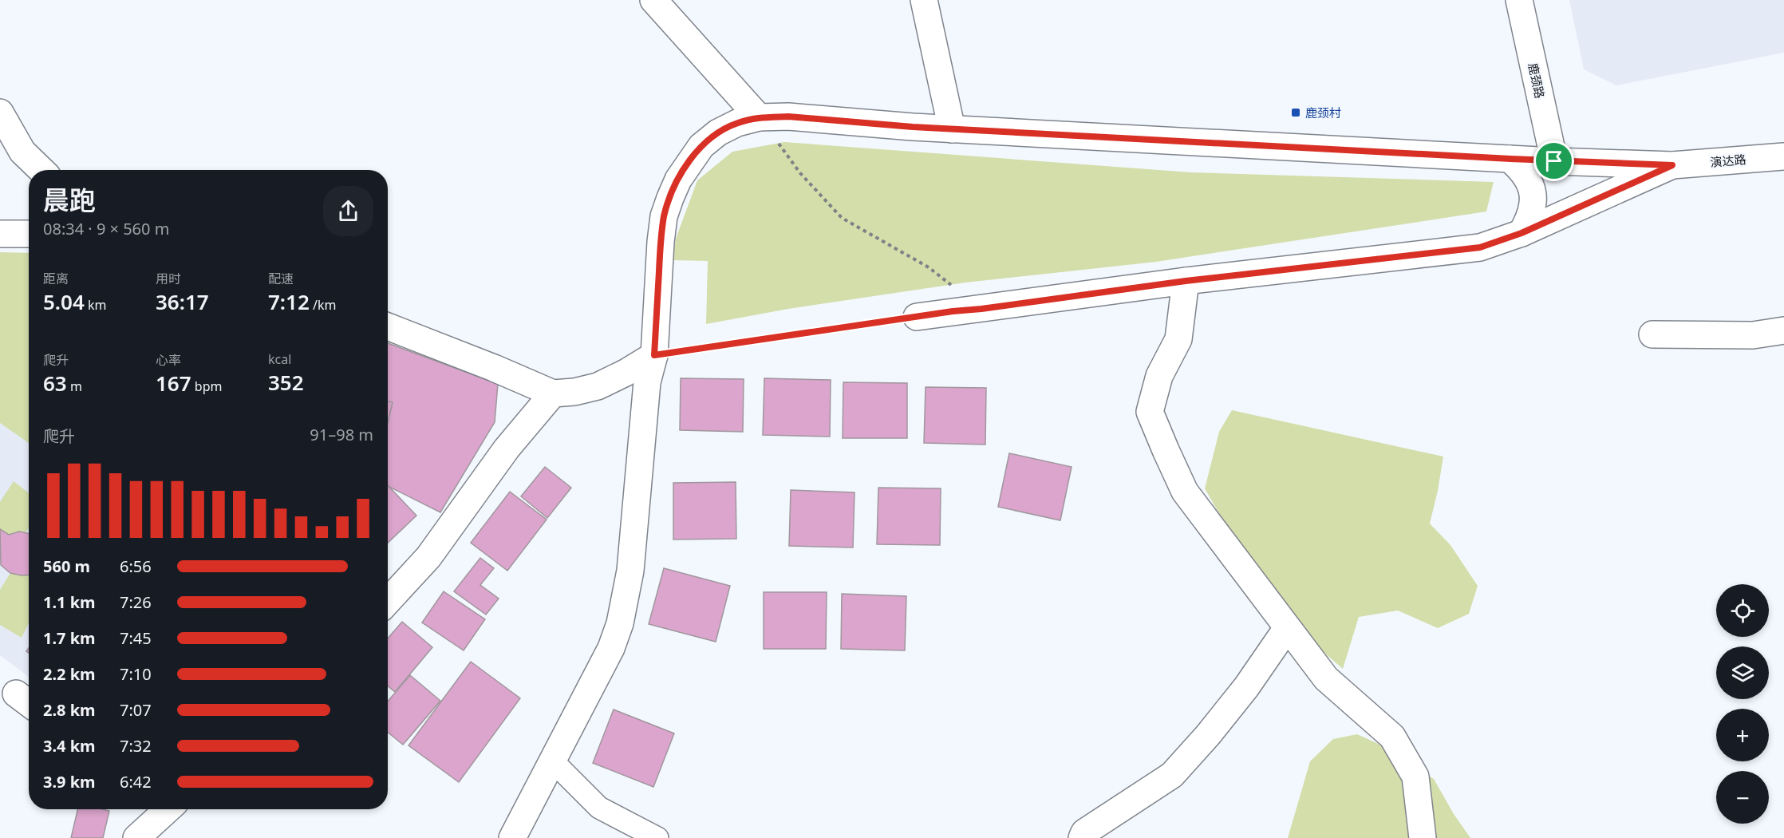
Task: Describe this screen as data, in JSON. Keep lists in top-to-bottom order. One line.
{"streets":{"street":["鹿颈路","演达路"]},"places":{"transit":["鹿颈村"]},"page":{"heading":["晨跑","08:34 · 9 × 560 m"],"stats":[["距离","5.04 km"],["用时","36:17"],["配速","7:12 /km"],["爬升","63 m"],["心率","167 bpm"],["kcal","352"]],"chart":["爬升","91–98 m"],"list":[{"name":"560 m","note":"6:56"},{"name":"1.1 km","note":"7:26"},{"name":"1.7 km","note":"7:45"},{"name":"2.2 km","note":"7:10"},{"name":"2.8 km","note":"7:07"},{"name":"3.4 km","note":"7:32"},{"name":"3.9 km","note":"6:42"}],"map_buttons":["+","−"]}}
